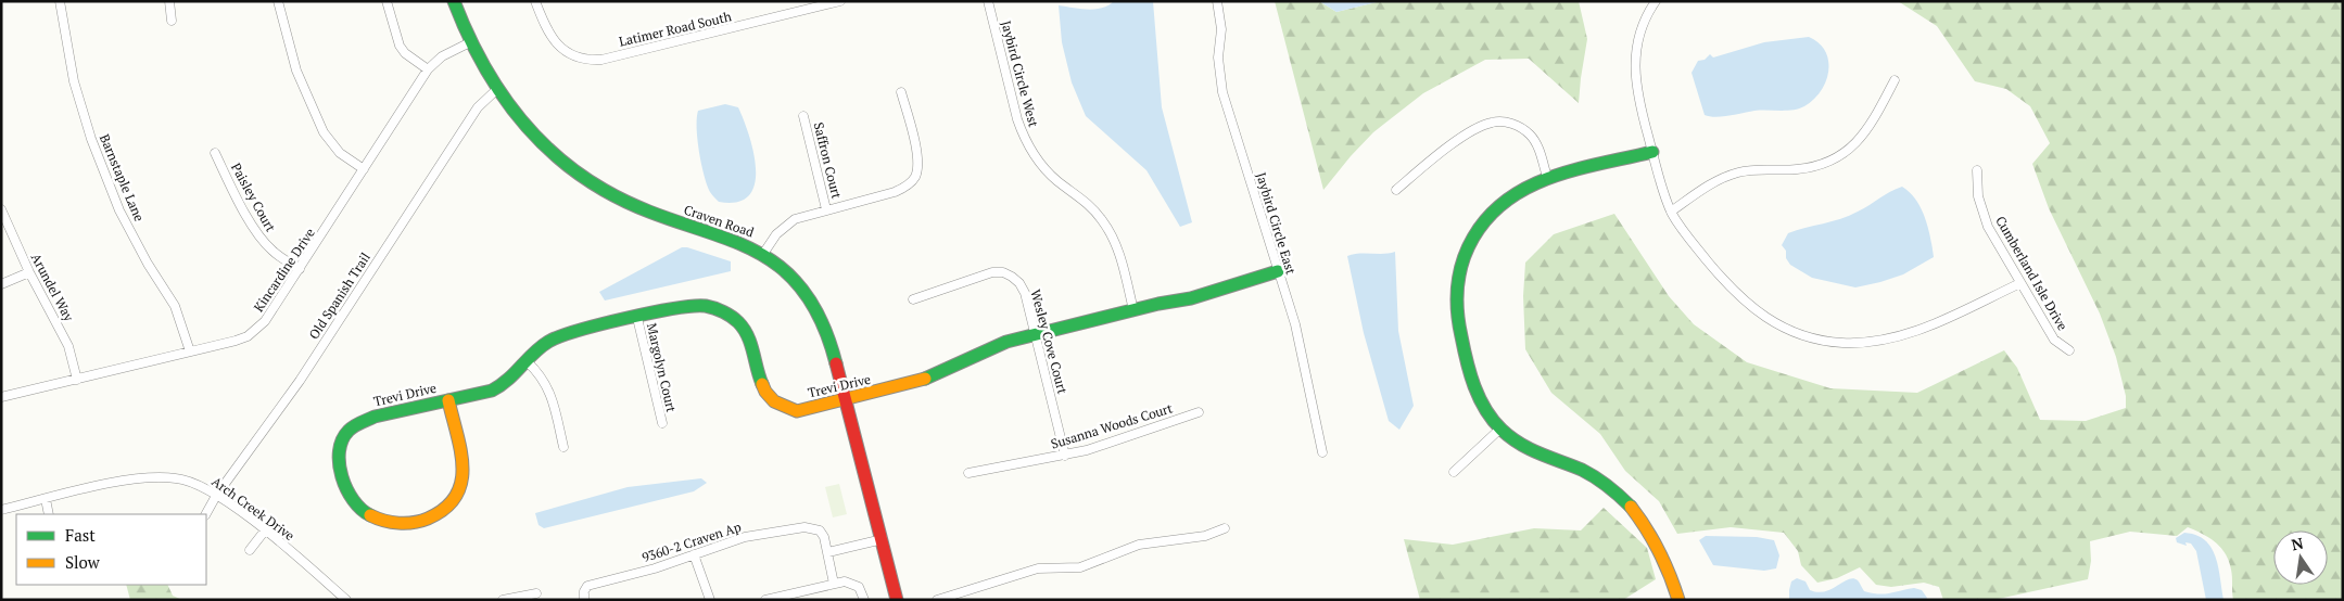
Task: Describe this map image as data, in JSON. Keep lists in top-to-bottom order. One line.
{"streets":{"street":["Latimer Road South","Jaybird Circle West","Saffron Court","Barnstaple Lane","Paisley Court","Craven Road","Jaybird Circle East","Kincardine Drive","Cumberland Isle Drive","Arundel Way","Old Spanish Trail","Wesley Cove Court","Margolyn Court","Trevi Drive","Susanna Woods Court","Arch Creek Drive","9360-2 Craven Ap"]},"crossings":[["Jaybird Circle West","Trevi Drive"],["Barnstaple Lane","Kincardine Drive"],["Paisley Court","Kincardine Drive"],["Craven Road","Kincardine Drive"],["Craven Road","Old Spanish Trail"],["Craven Road","Trevi Drive"],["Jaybird Circle East","Trevi Drive"],["Kincardine Drive","Arundel Way"],["Old Spanish Trail","Arch Creek Drive"],["Wesley Cove Court","Trevi Drive"],["Wesley Cove Court","Susanna Woods Court"],["Margolyn Court","Trevi Drive"]],"legend":["Fast","Slow"],"north":"top"}
